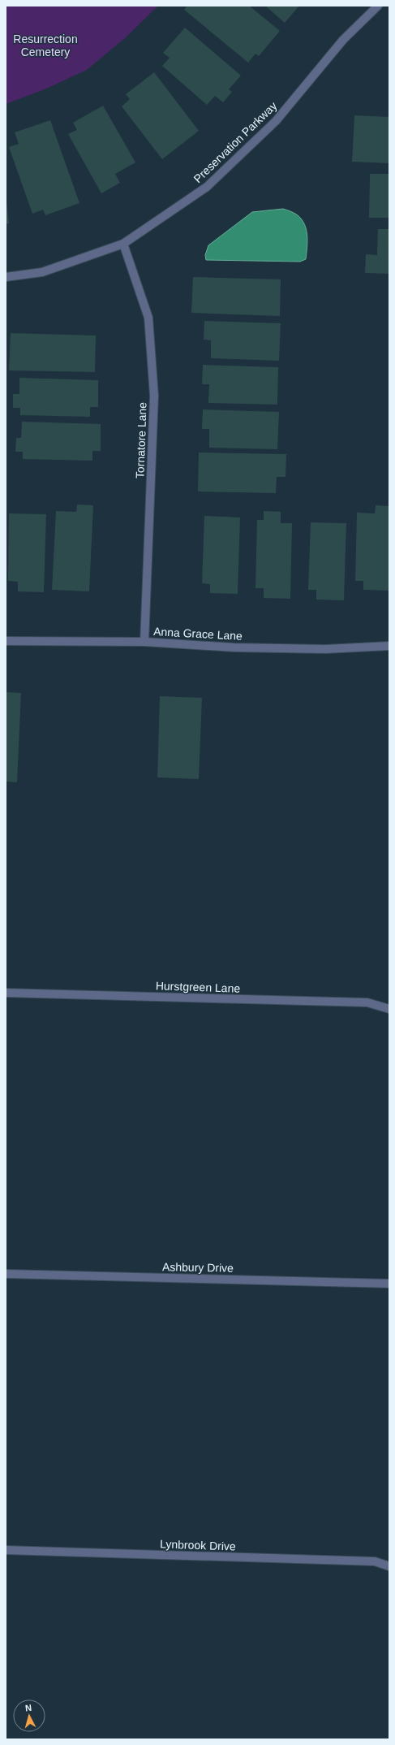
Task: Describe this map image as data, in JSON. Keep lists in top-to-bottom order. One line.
{"streets":{"street":["Preservation Parkway","Tornatore Lane","Anna Grace Lane","Hurstgreen Lane","Ashbury Drive","Lynbrook Drive"]},"crossings":[["Preservation Parkway","Tornatore Lane"],["Tornatore Lane","Anna Grace Lane"]],"parks":["Resurrection Cemetery"],"north":"top"}
